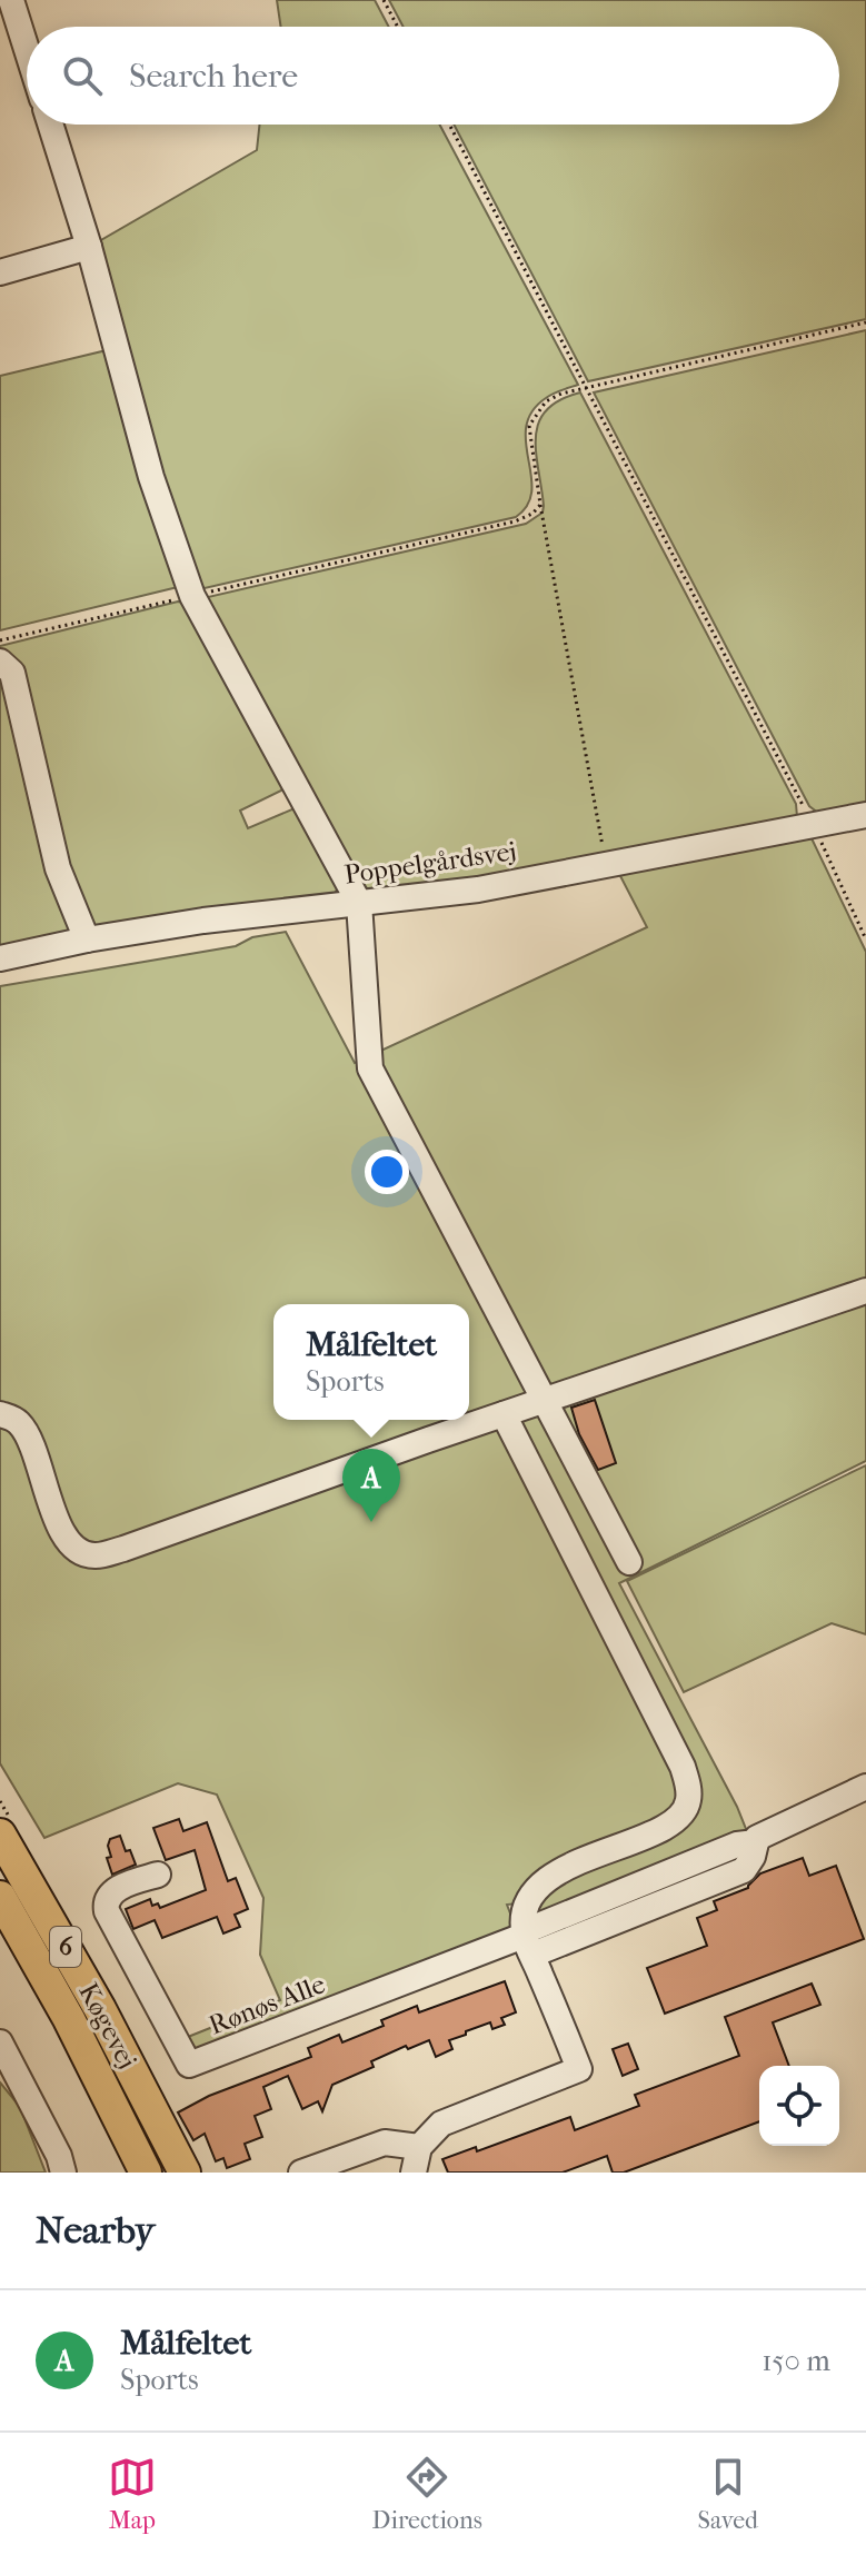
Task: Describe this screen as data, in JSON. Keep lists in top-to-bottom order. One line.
{"streets":{"main road":["6","Køgevej"],"street":["Poppelgårdsvej","Rønøs Alle"]},"page":{"search":"Search here","popup":["Målfeltet","Sports"],"pins":"A","heading":"Nearby","list":[{"mark":"A","name":"Målfeltet","note":"Sports","value":"150 m"}],"nav":["Map","Directions","Saved"]}}
